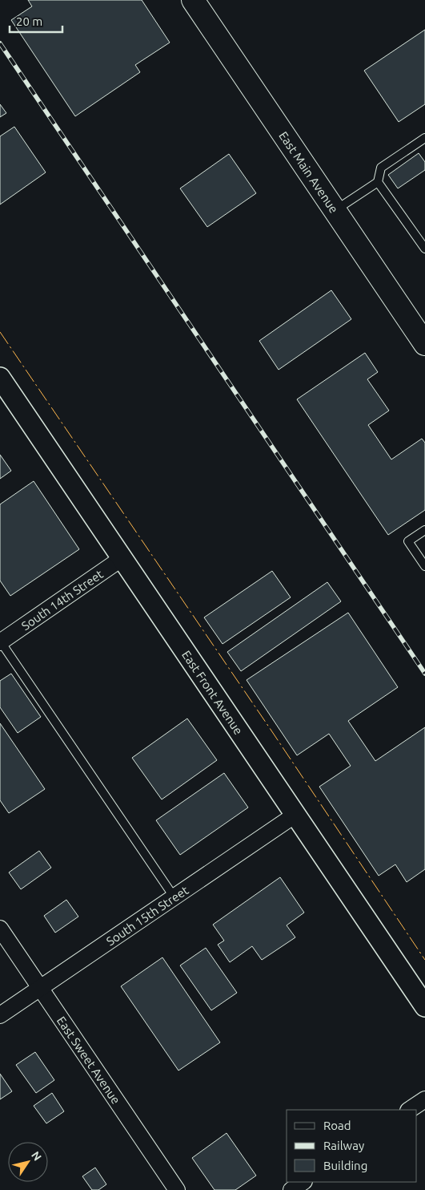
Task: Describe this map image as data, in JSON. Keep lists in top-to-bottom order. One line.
{"streets":{"main road":["East Main Avenue"],"street":["South 14th Street","East Front Avenue","South 15th Street","East Sweet Avenue"]},"crossings":[["South 14th Street","East Front Avenue"],["East Front Avenue","South 15th Street"],["South 15th Street","East Sweet Avenue"]],"legend":["Road","Railway","Building"],"scale_bar":"20 m","north":"top right"}
